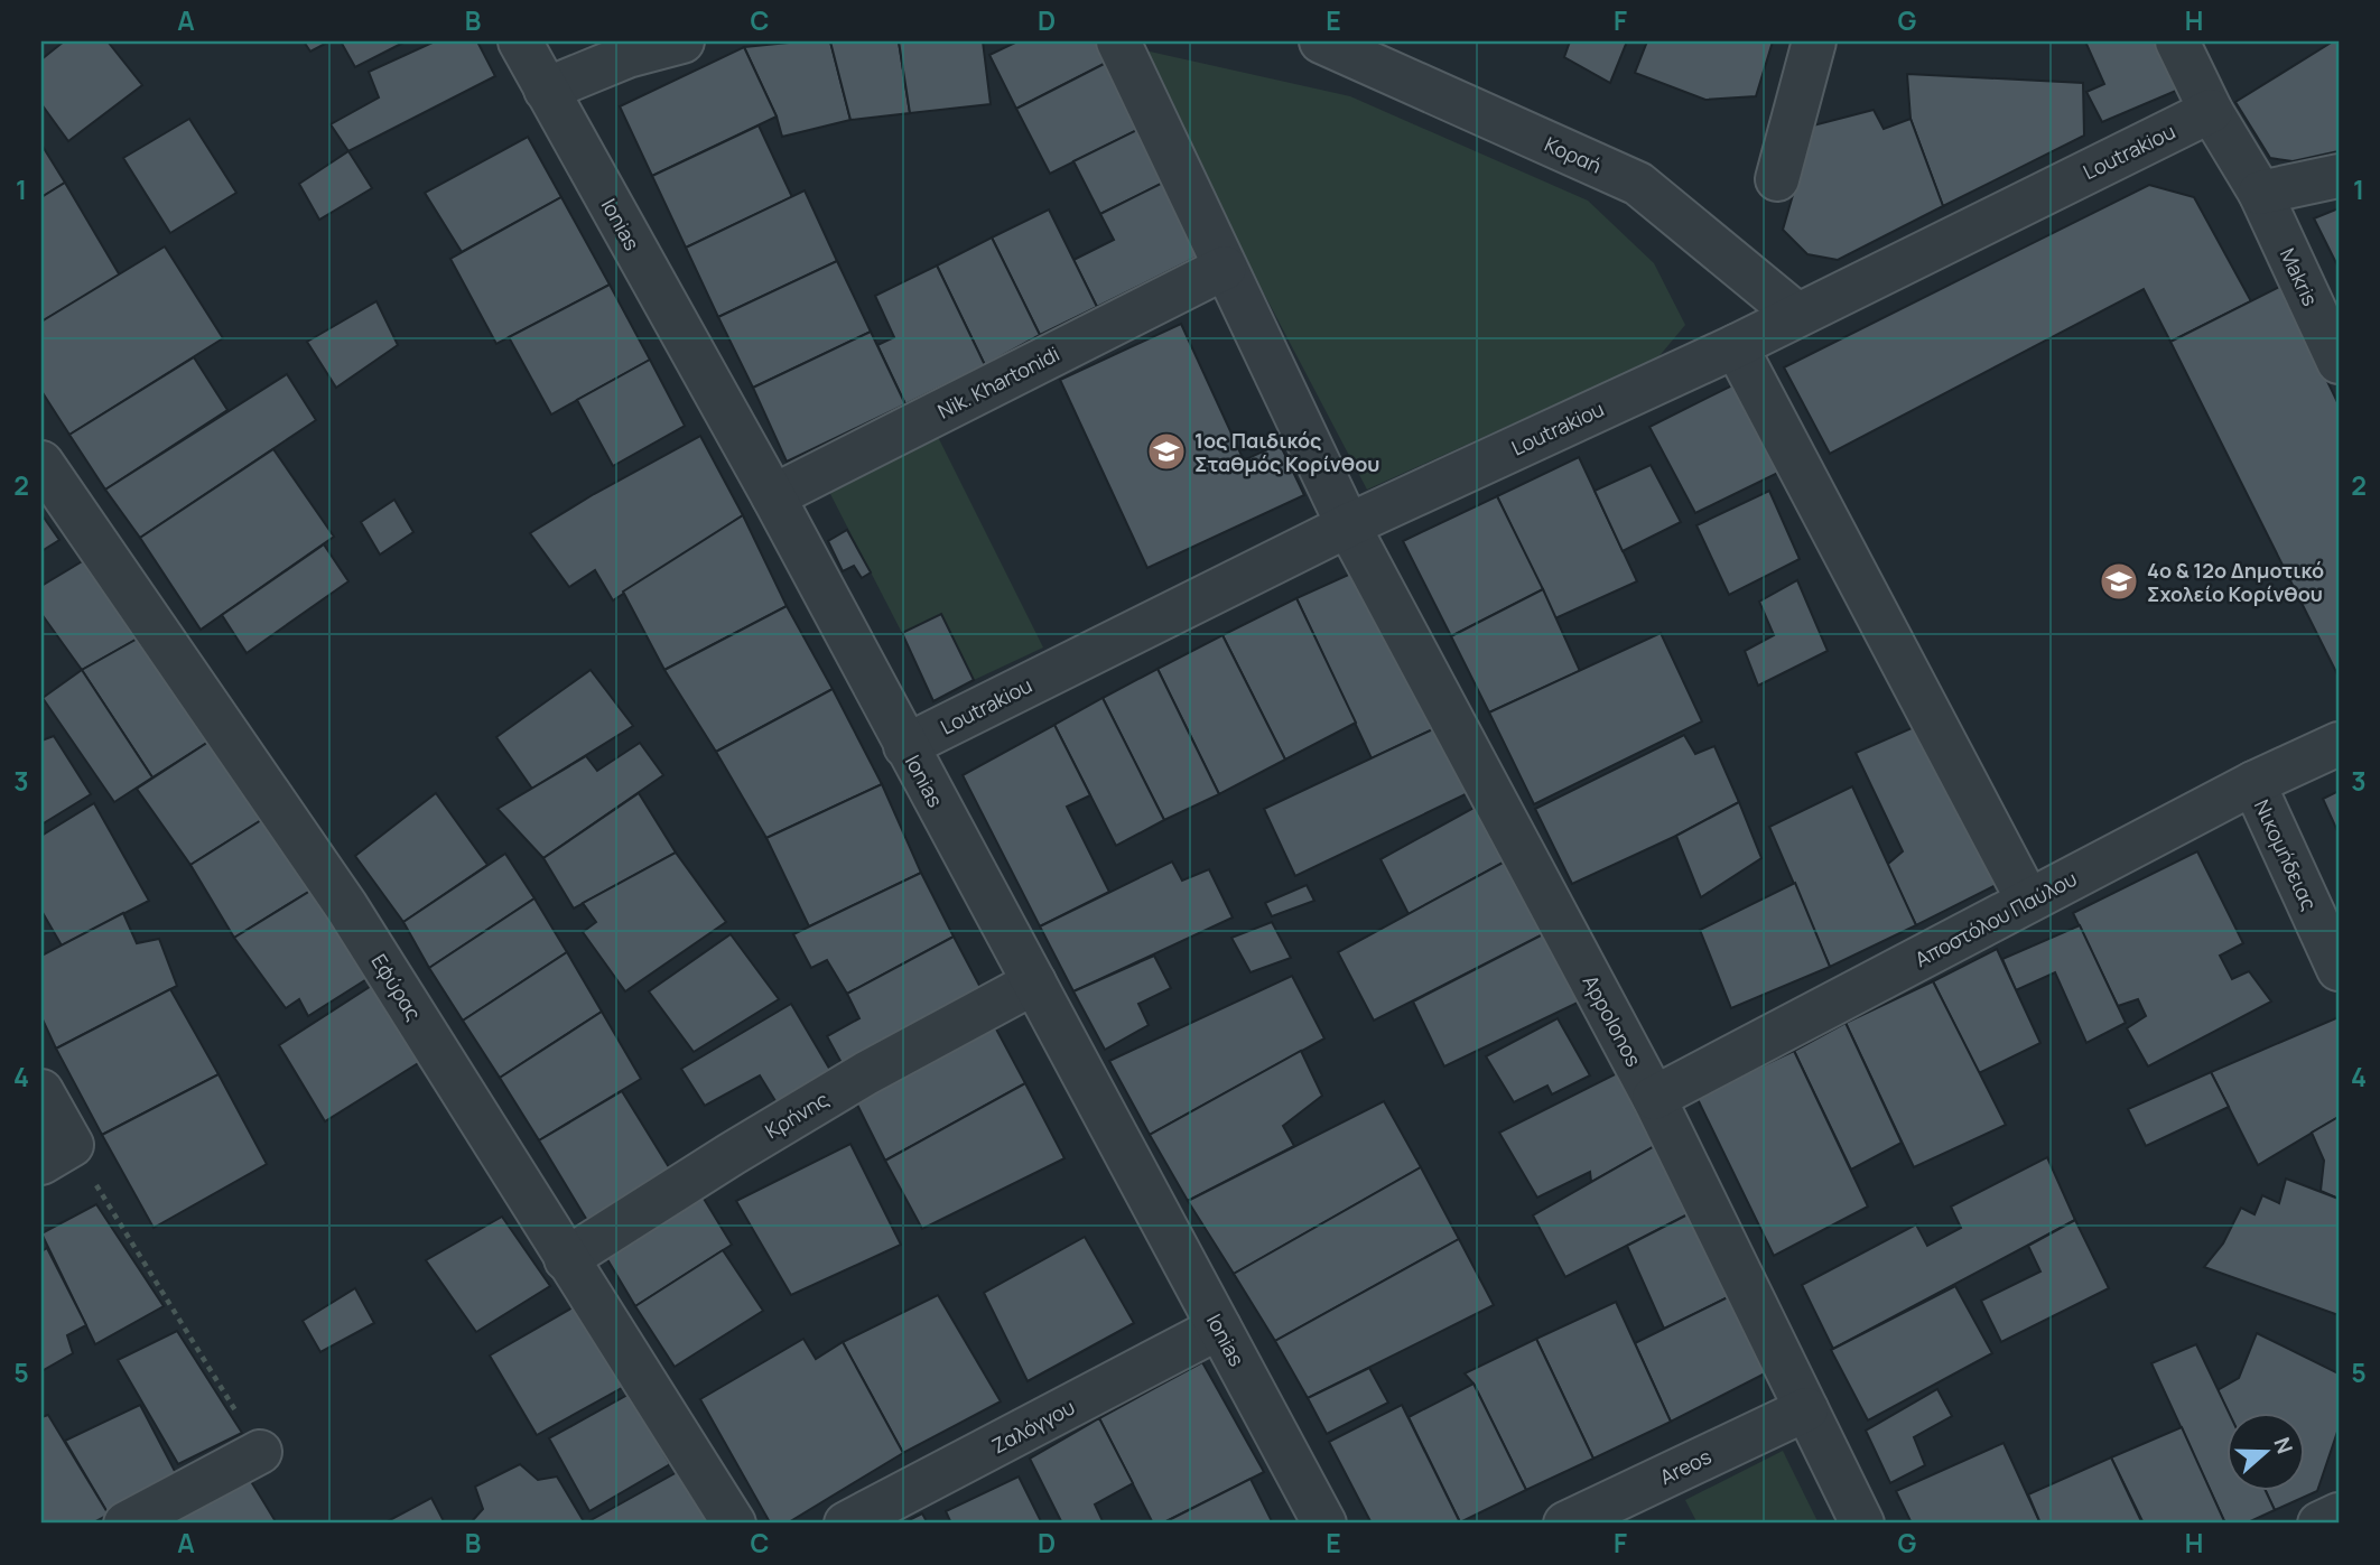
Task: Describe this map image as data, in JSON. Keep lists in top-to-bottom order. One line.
{"streets":{"street":["Loutrakiou","Κοραή","Ionias","Makris","Nik. Khartonidi","Νικομήδειας","Αποστόλου Παύλου","Εφύρας","Appolonos","Κρήνης","Ζαλόγγου","Areos"]},"crossings":[["Loutrakiou","Κοραή"],["Loutrakiou","Ionias"],["Loutrakiou","Makris"],["Loutrakiou","Appolonos"],["Ionias","Nik. Khartonidi"],["Ionias","Κρήνης"],["Ionias","Ζαλόγγου"],["Nik. Khartonidi","Appolonos"],["Νικομήδειας","Αποστόλου Παύλου"],["Αποστόλου Παύλου","Appolonos"],["Εφύρας","Κρήνης"],["Appolonos","Areos"]],"places":{"school or university":["1ος Παιδικός Σταθμός Κορίνθου","4ο & 12ο Δημοτικό Σχολείο Κορίνθου"]},"north":"right","grid":{"columns":["A","B","C","D","E","F","G","H"],"rows":["1","2","3","4","5"]}}
